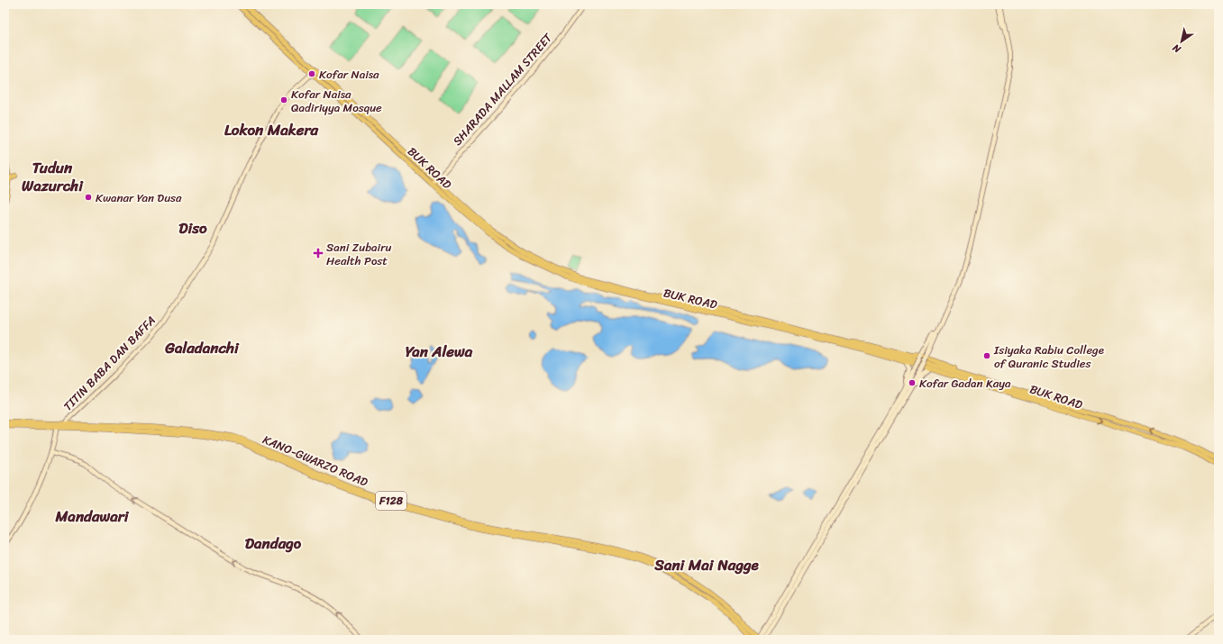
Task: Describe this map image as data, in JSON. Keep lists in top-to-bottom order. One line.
{"streets":{"main road":["SHARADA MALLAM STREET","BUK ROAD","TITIN BABA DAN BAFFA","KANO-GWARZO ROAD","F128"]},"crossings":[["SHARADA MALLAM STREET","BUK ROAD"],["BUK ROAD","TITIN BABA DAN BAFFA"],["TITIN BABA DAN BAFFA","KANO-GWARZO ROAD"]],"districts":["Lokon Makera","Tudun Wazurchi","Diso","Galadanchi","Yan Alewa","Mandawari","Dandago","Sani Mai Nagge"],"places":{"other":["Kofar Naisa","Kofar Naisa Qadiriyya Mosque","Kwanar Yan Dusa","Isiyaka Rabiu College of Quranic Studies","Kofar Gadan Kaya"],"health":["Sani Zubairu Health Post"]},"north":"bottom left"}
